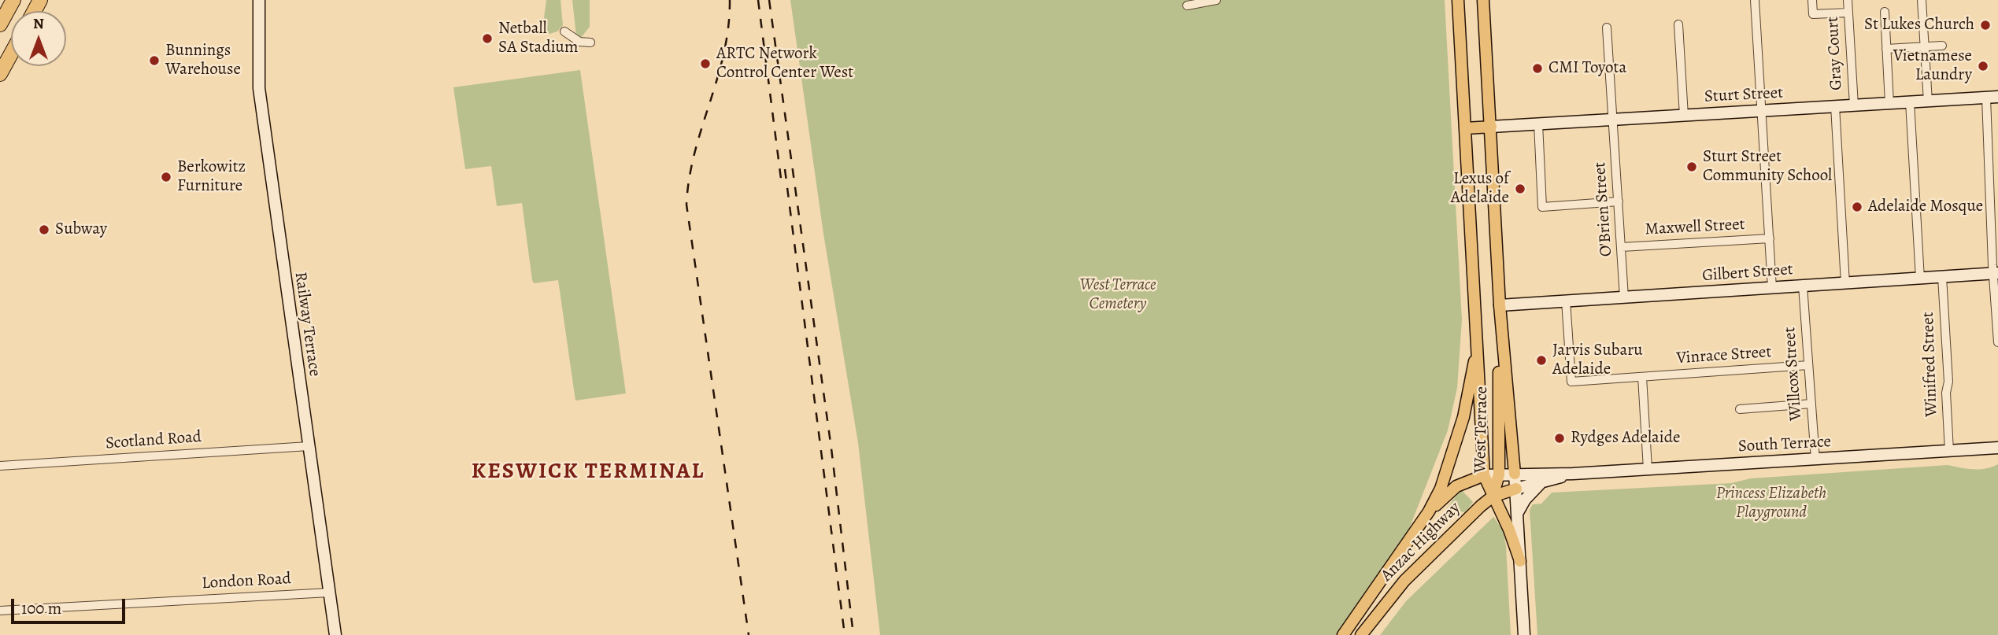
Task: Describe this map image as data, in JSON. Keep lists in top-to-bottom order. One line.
{"streets":{"main road":["Sturt Street","Gilbert Street","Railway Terrace","West Terrace","South Terrace","Anzac Highway"],"street":["Gray Court","O'Brien Street","Maxwell Street","Vinrace Street","Winifred Street","Willcox Street","Scotland Road","London Road"]},"crossings":[["Gray Court","Sturt Street"],["Sturt Street","O'Brien Street"],["Sturt Street","West Terrace"],["O'Brien Street","Maxwell Street"],["O'Brien Street","Gilbert Street"],["Gilbert Street","Vinrace Street"],["Gilbert Street","Winifred Street"],["Gilbert Street","Willcox Street"],["Gilbert Street","West Terrace"],["Railway Terrace","Scotland Road"],["Railway Terrace","London Road"],["Vinrace Street","Willcox Street"],["Winifred Street","South Terrace"],["Willcox Street","South Terrace"],["West Terrace","South Terrace"],["West Terrace","Anzac Highway"],["South Terrace","Anzac Highway"]],"districts":["KESWICK TERMINAL"],"parks":["West Terrace Cemetery","Princess Elizabeth Playground"],"places":["St Lukes Church","Netball SA Stadium","Bunnings Warehouse","ARTC Network Control Center West","Vietnamese Laundry","CMI Toyota","Sturt Street Community School","Berkowitz Furniture","Lexus of Adelaide","Adelaide Mosque","Subway","Jarvis Subaru Adelaide","Rydges Adelaide"],"scale_bar":"100 m","north":"top"}
